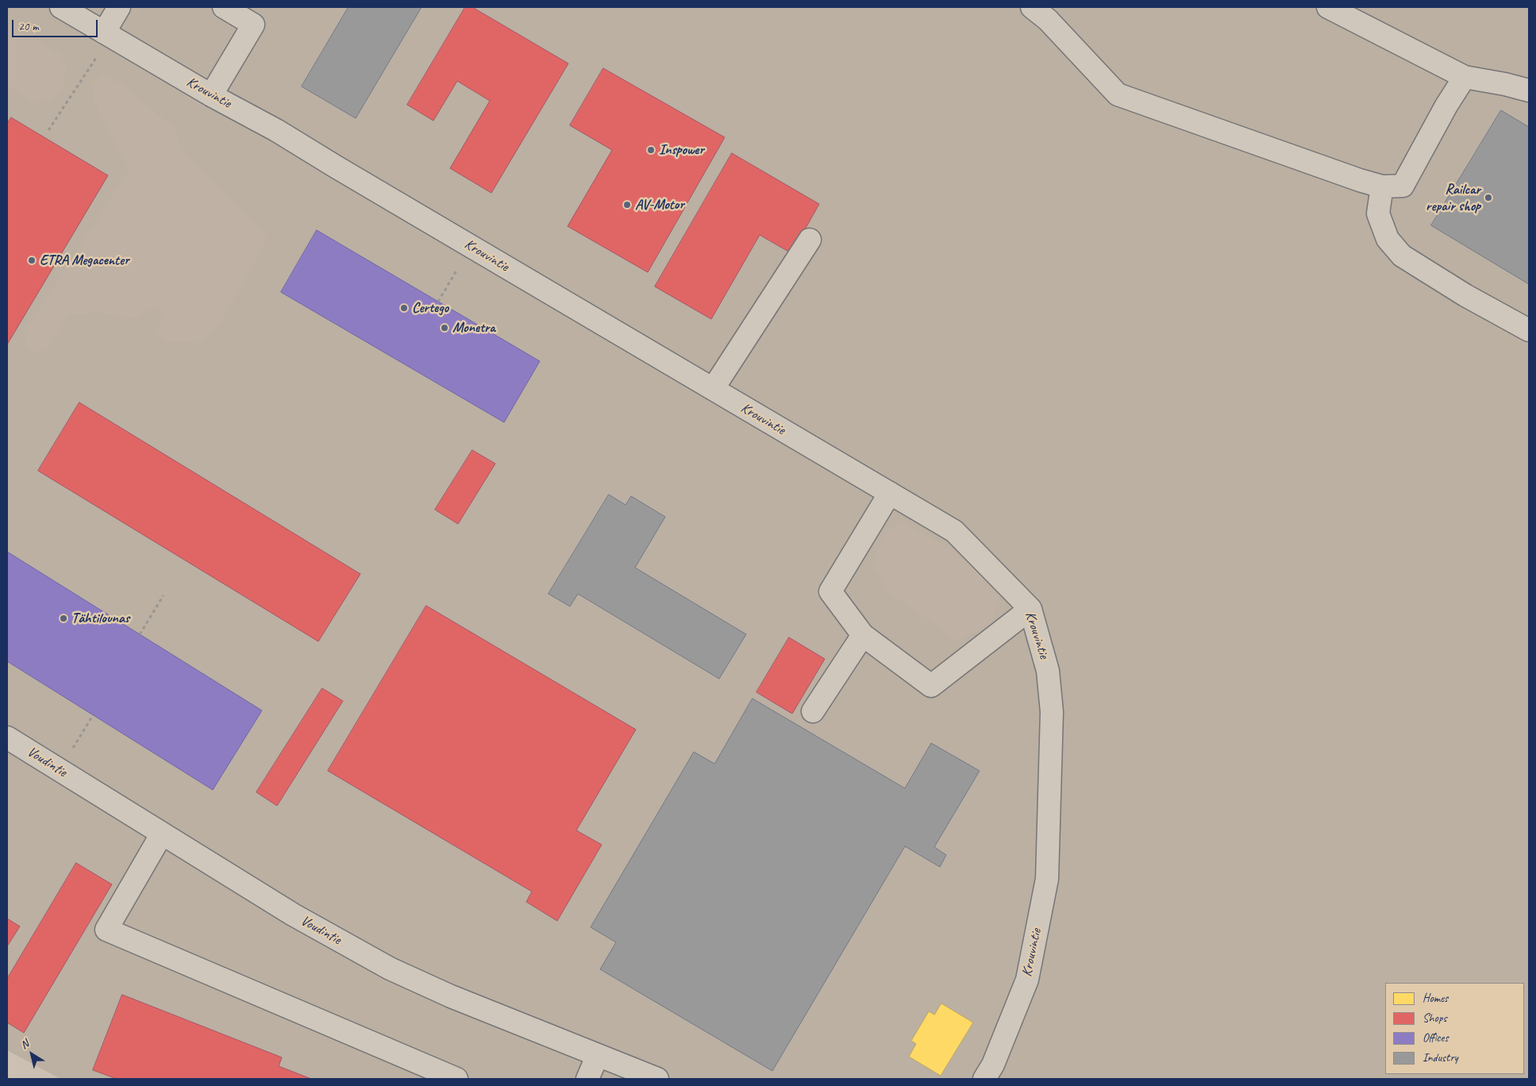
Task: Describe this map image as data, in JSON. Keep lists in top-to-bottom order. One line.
{"streets":{"street":["Krouvintie","Voudintie"]},"places":["Inspower","Railcar repair shop","AV-Motor","ETRA Megacenter","Certego","Monetra","Tähtilounas"],"legend":["Homes","Shops","Offices","Industry"],"scale_bar":"20 m","north":"top left"}
